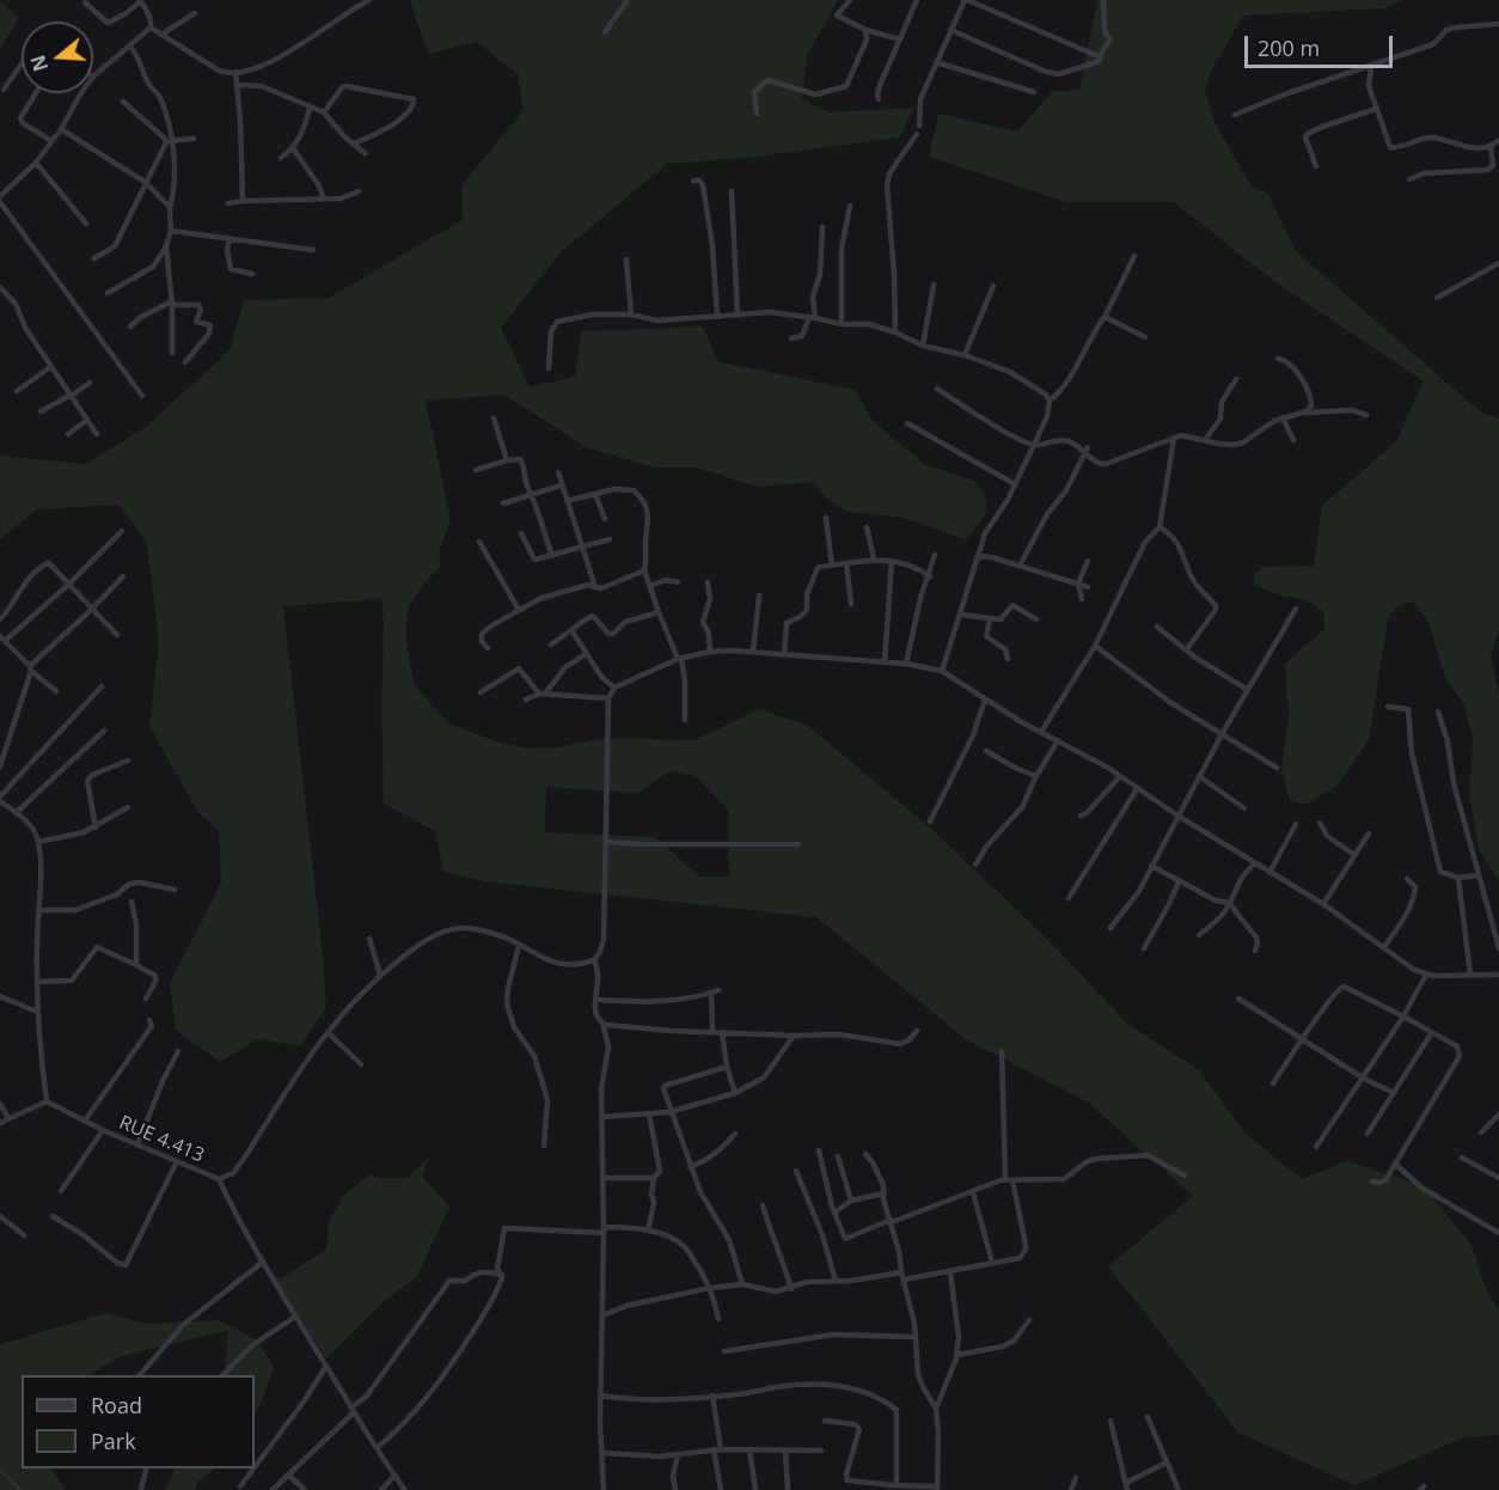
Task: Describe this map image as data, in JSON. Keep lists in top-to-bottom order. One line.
{"streets":{"street":["RUE 4.413"]},"legend":["Road","Park"],"scale_bar":"200 m","north":"left"}
